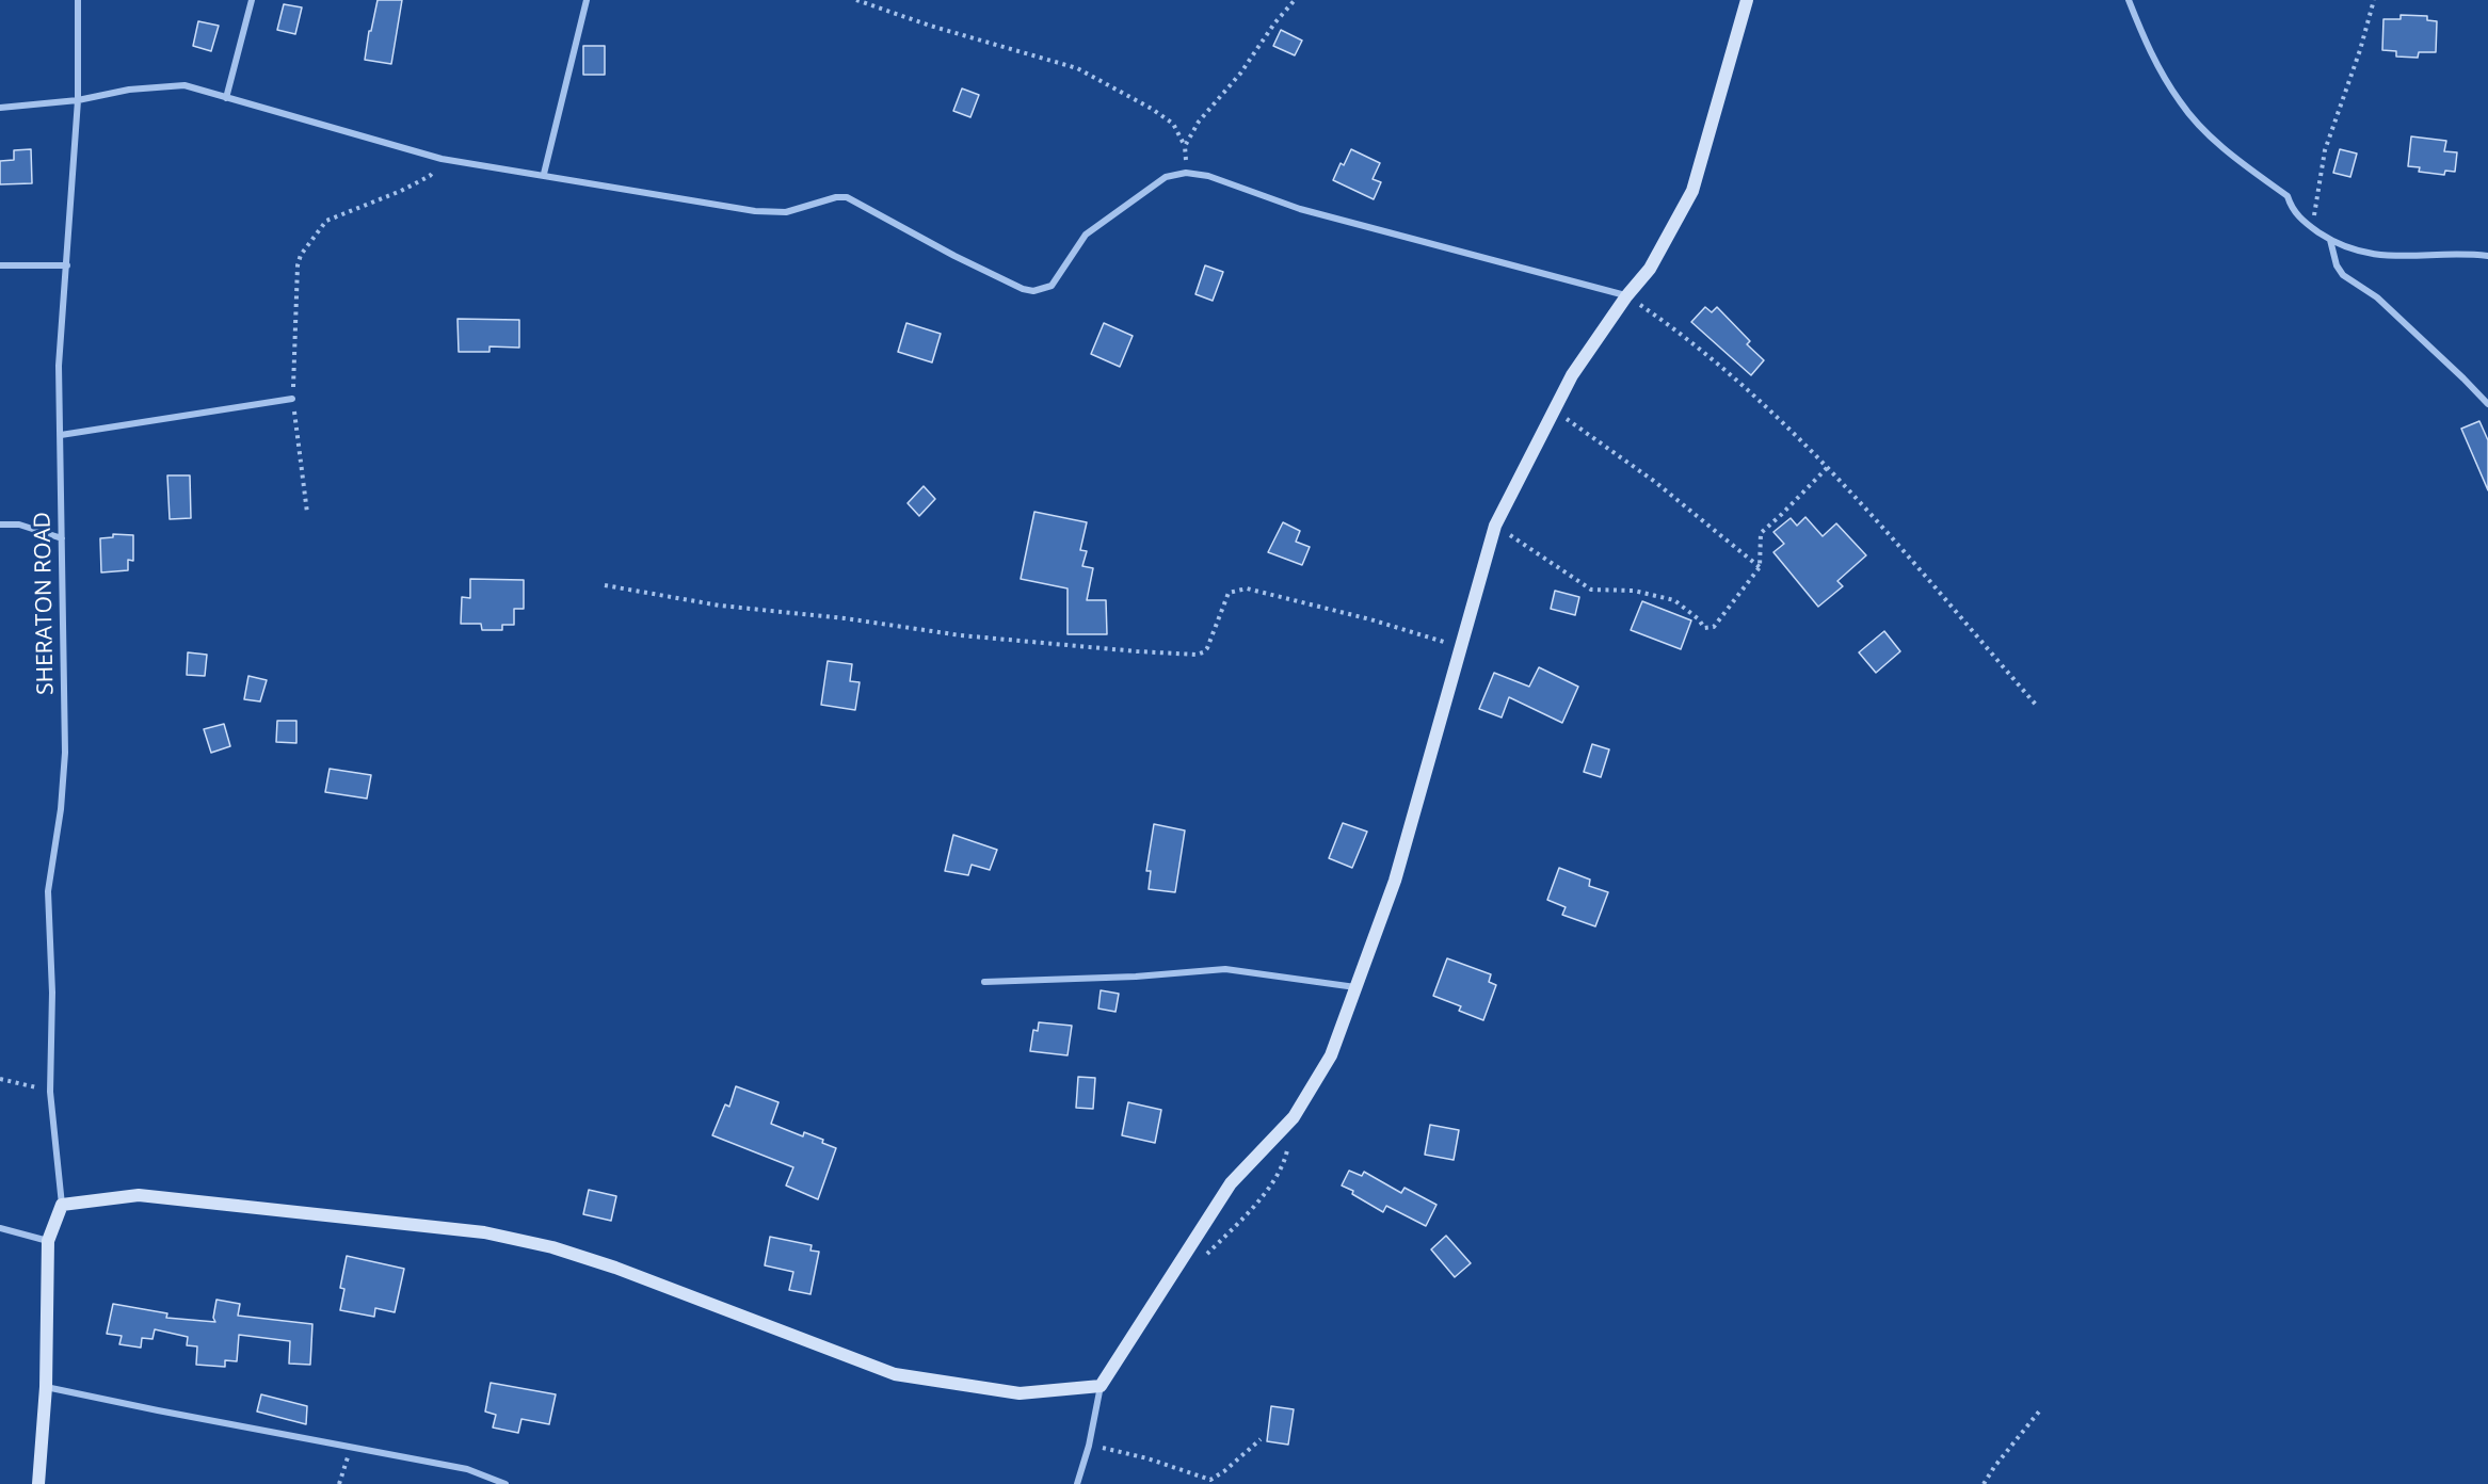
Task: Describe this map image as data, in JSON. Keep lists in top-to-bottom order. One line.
{"streets":{"street":["SHERATON ROAD"]}}
